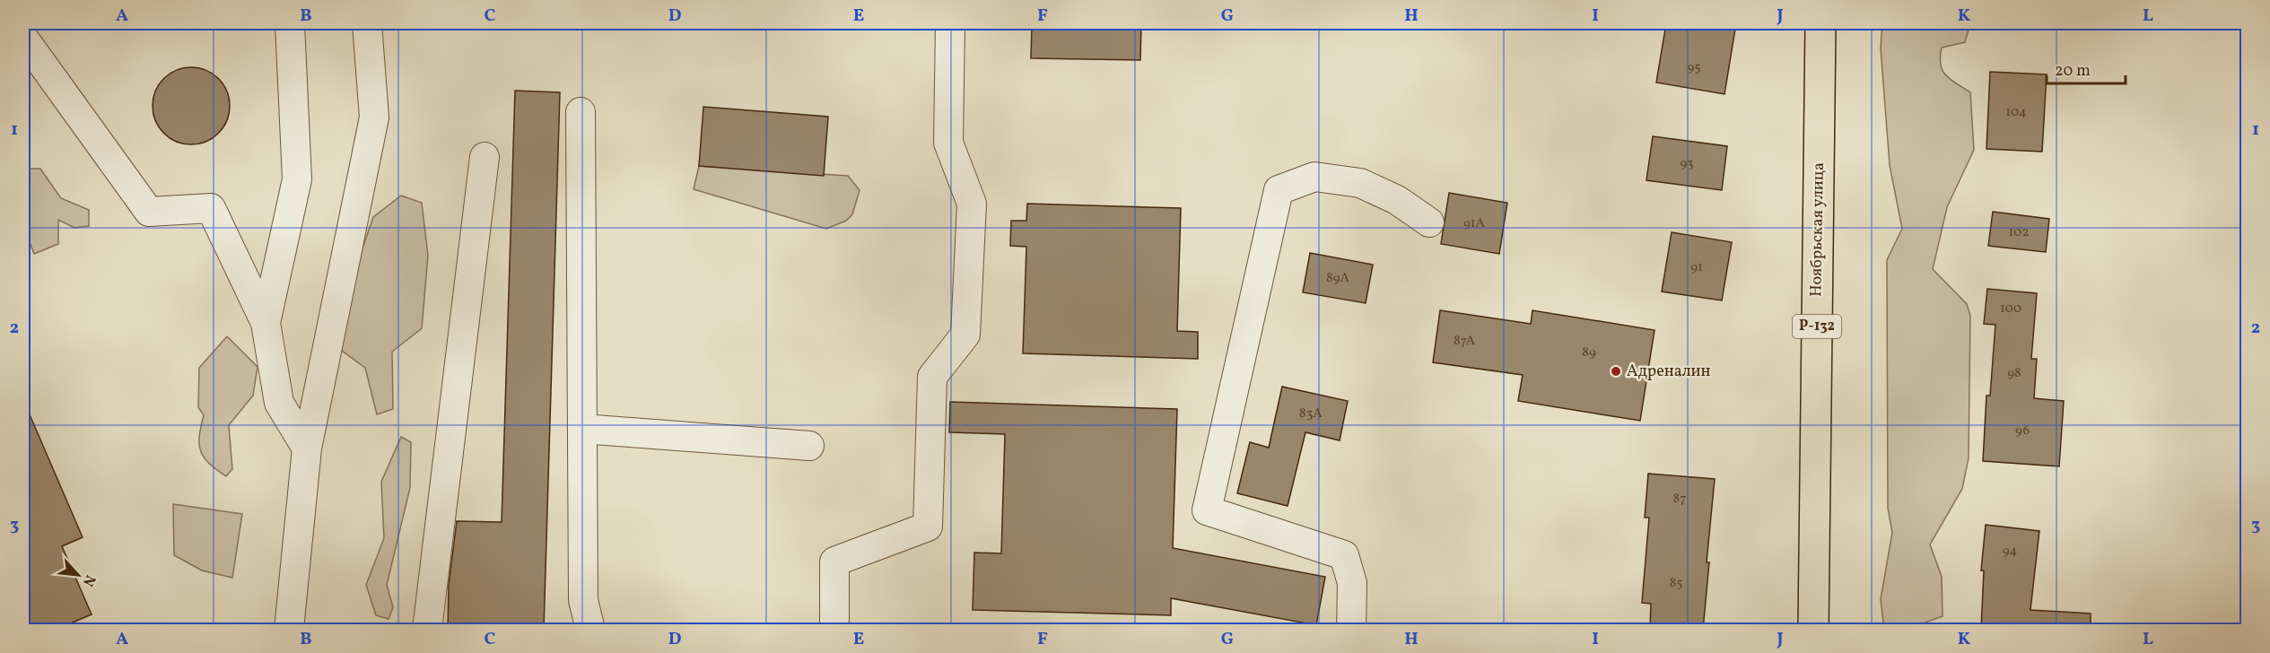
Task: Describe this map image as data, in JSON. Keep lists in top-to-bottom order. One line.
{"streets":{"highway":["Ноябрьская улица","Р-132"]},"places":["Адреналин"],"house_numbers":["95","104","93","91А","102","91","89А","100","87А","89","98","83А","96","87","94","85"],"scale_bar":"20 m","north":"bottom right","grid":{"columns":["A","B","C","D","E","F","G","H","I","J","K","L"],"rows":["1","2","3"]}}
